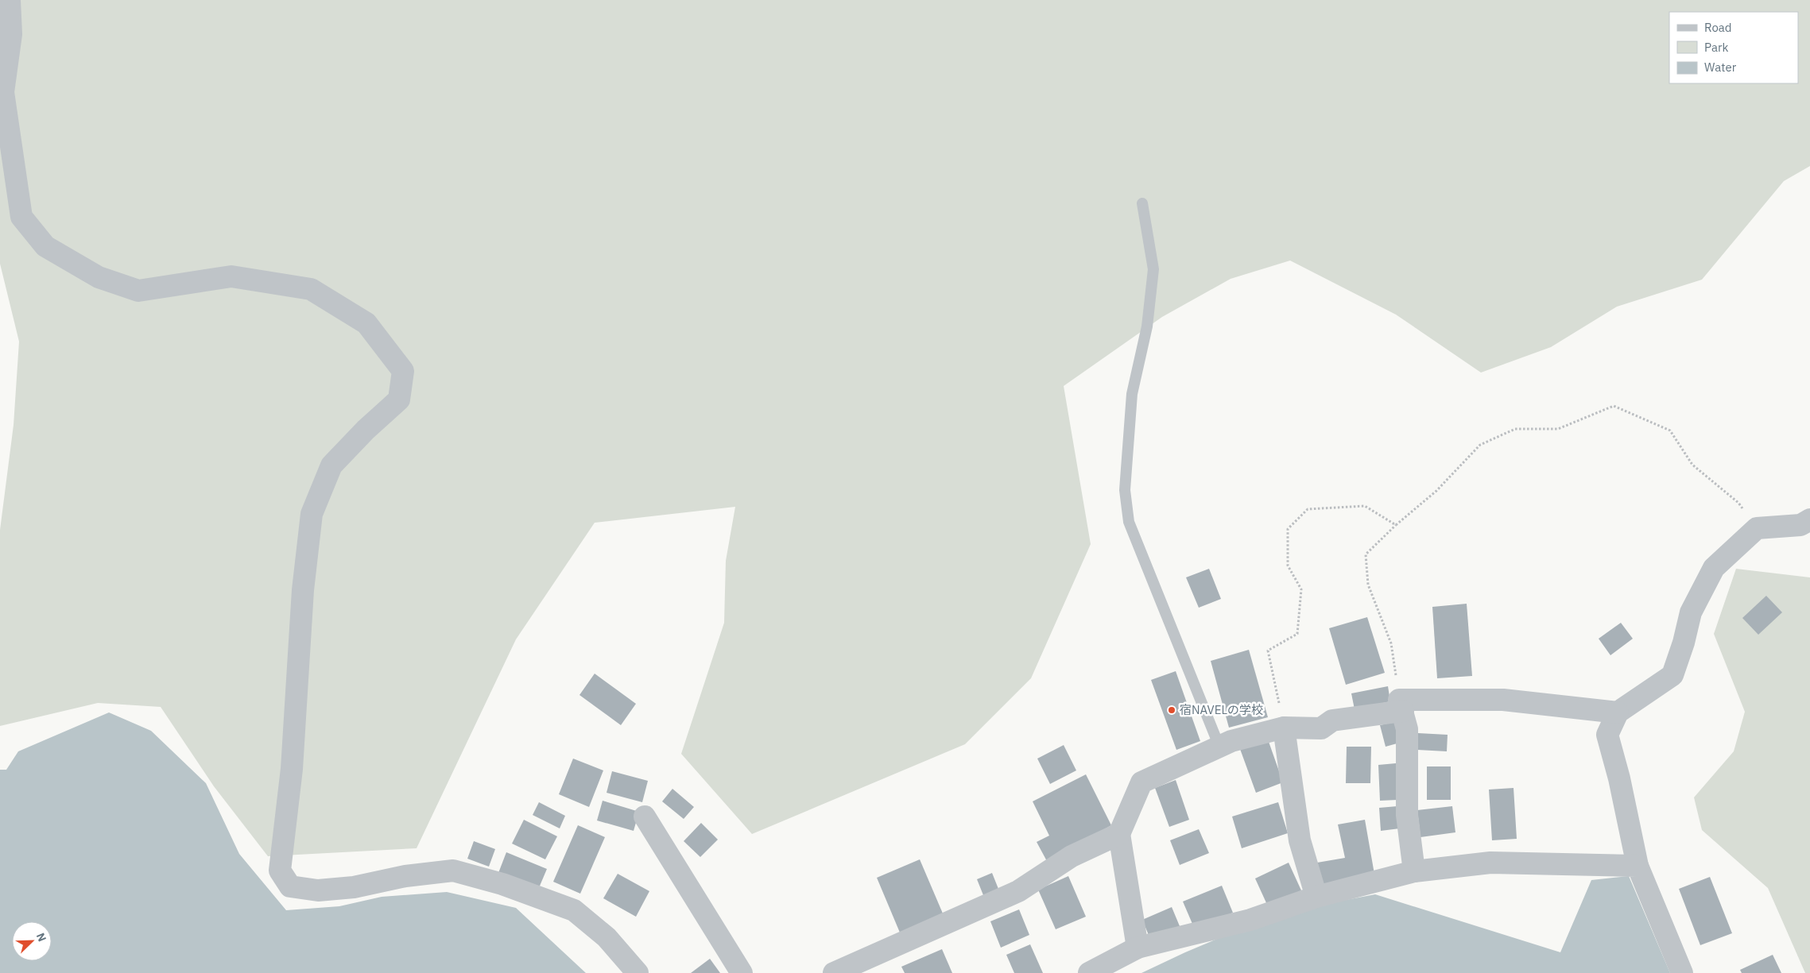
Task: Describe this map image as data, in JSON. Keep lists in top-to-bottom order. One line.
{"places":["宿NAVELの学校"],"legend":["Road","Park","Water"],"north":"top right"}
